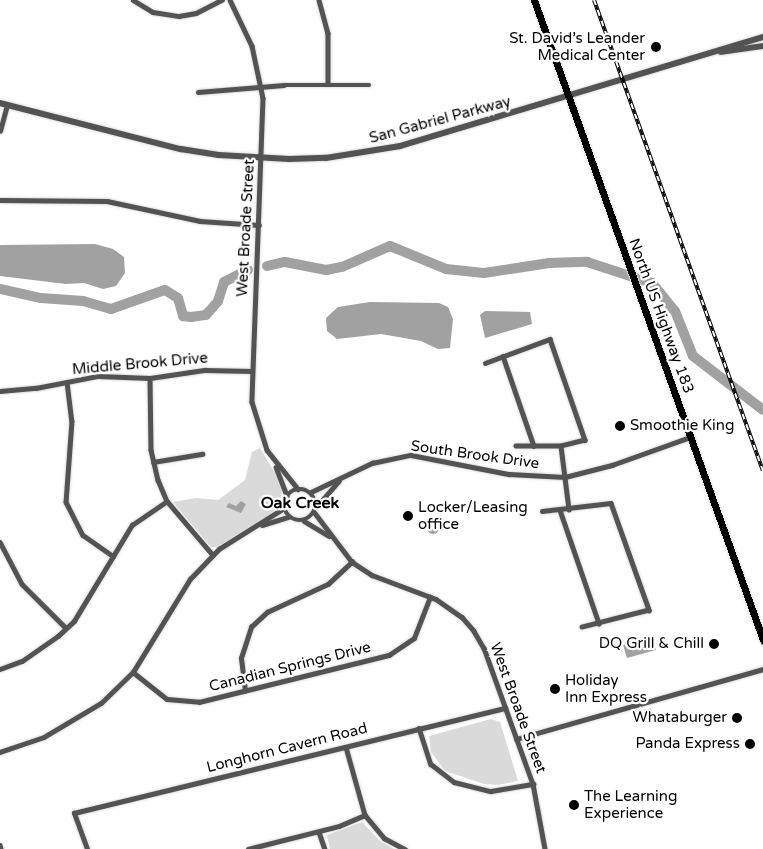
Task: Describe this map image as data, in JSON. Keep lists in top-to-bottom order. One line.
{"streets":{"main road":["North US Highway 183"],"street":["San Gabriel Parkway","West Broade Street","Middle Brook Drive","South Brook Drive","Canadian Springs Drive","Longhorn Cavern Road"]},"crossings":[["San Gabriel Parkway","West Broade Street"],["San Gabriel Parkway","North US Highway 183"],["West Broade Street","Middle Brook Drive"],["West Broade Street","South Brook Drive"],["West Broade Street","Canadian Springs Drive"],["West Broade Street","Longhorn Cavern Road"],["North US Highway 183","South Brook Drive"]],"districts":["Oak Creek"],"places":["St. David’s Leander Medical Center","Smoothie King","Locker/Leasing office","DQ Grill & Chill","Holiday Inn Express","Whataburger","Panda Express","The Learning Experience"]}
